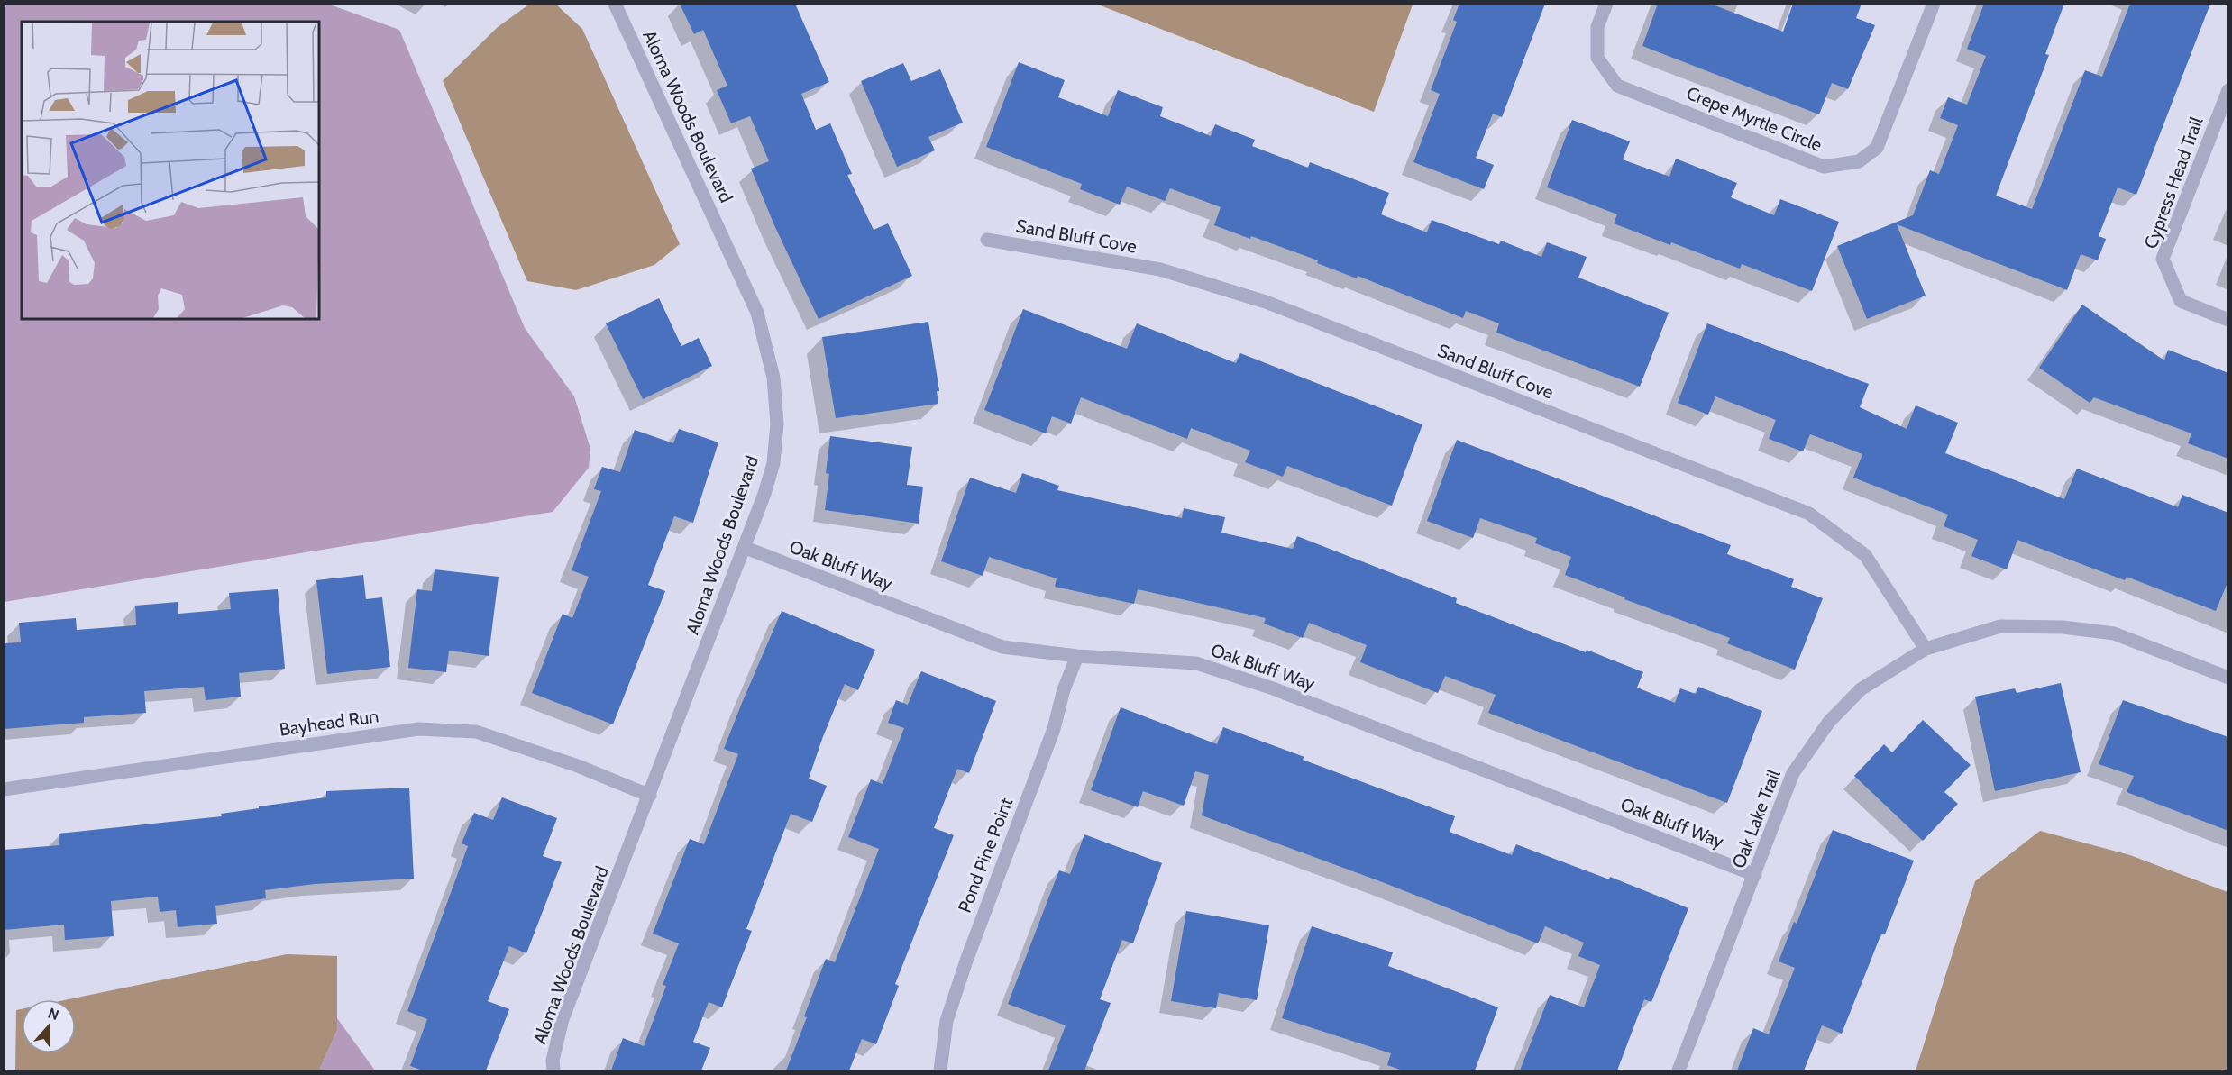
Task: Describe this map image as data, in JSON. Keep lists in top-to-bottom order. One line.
{"streets":{"street":["Aloma Woods Boulevard","Crepe Myrtle Circle","Cypress Head Trail","Sand Bluff Cove","Oak Bluff Way","Bayhead Run","Oak Lake Trail","Pond Pine Point"]},"crossings":[["Aloma Woods Boulevard","Oak Bluff Way"],["Aloma Woods Boulevard","Bayhead Run"],["Sand Bluff Cove","Oak Lake Trail"],["Oak Bluff Way","Oak Lake Trail"],["Oak Bluff Way","Pond Pine Point"]],"north":"top"}
